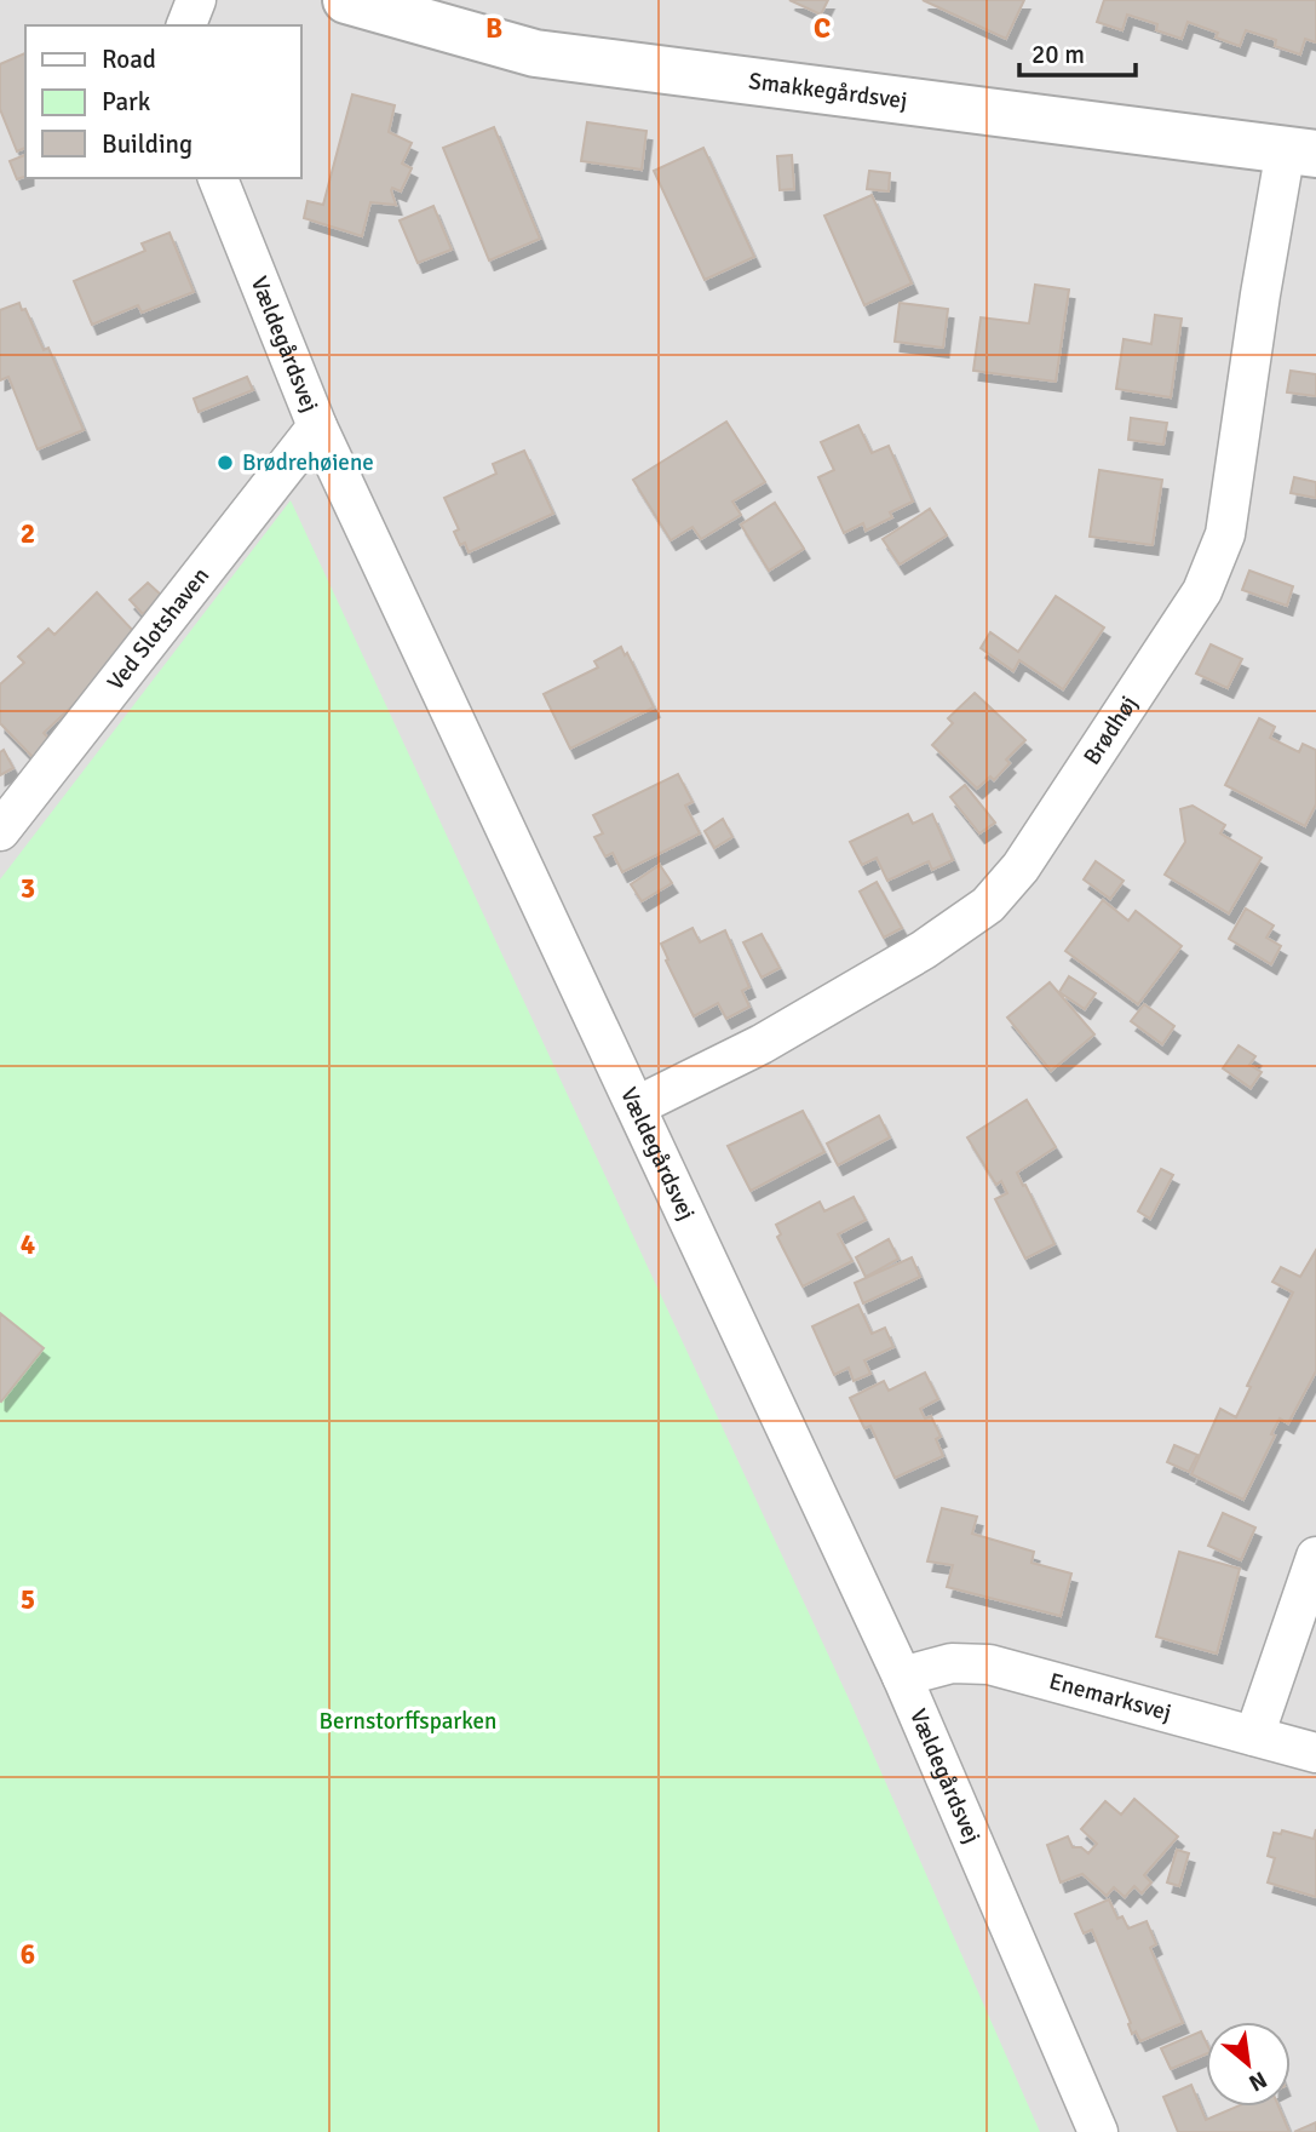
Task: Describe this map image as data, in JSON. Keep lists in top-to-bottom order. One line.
{"streets":{"street":["Smakkegårdsvej","Vældegårdsvej","Ved Slotshaven","Brødhøj","Enemarksvej"]},"crossings":[["Smakkegårdsvej","Brødhøj"],["Vældegårdsvej","Ved Slotshaven"],["Vældegårdsvej","Brødhøj"],["Vældegårdsvej","Enemarksvej"]],"parks":["Bernstorffsparken"],"places":["Brødrehøiene"],"legend":["Road","Park","Building"],"scale_bar":"20 m","north":"bottom right","grid":{"columns":["B","C"],"rows":["2","3","4","5","6"]}}
